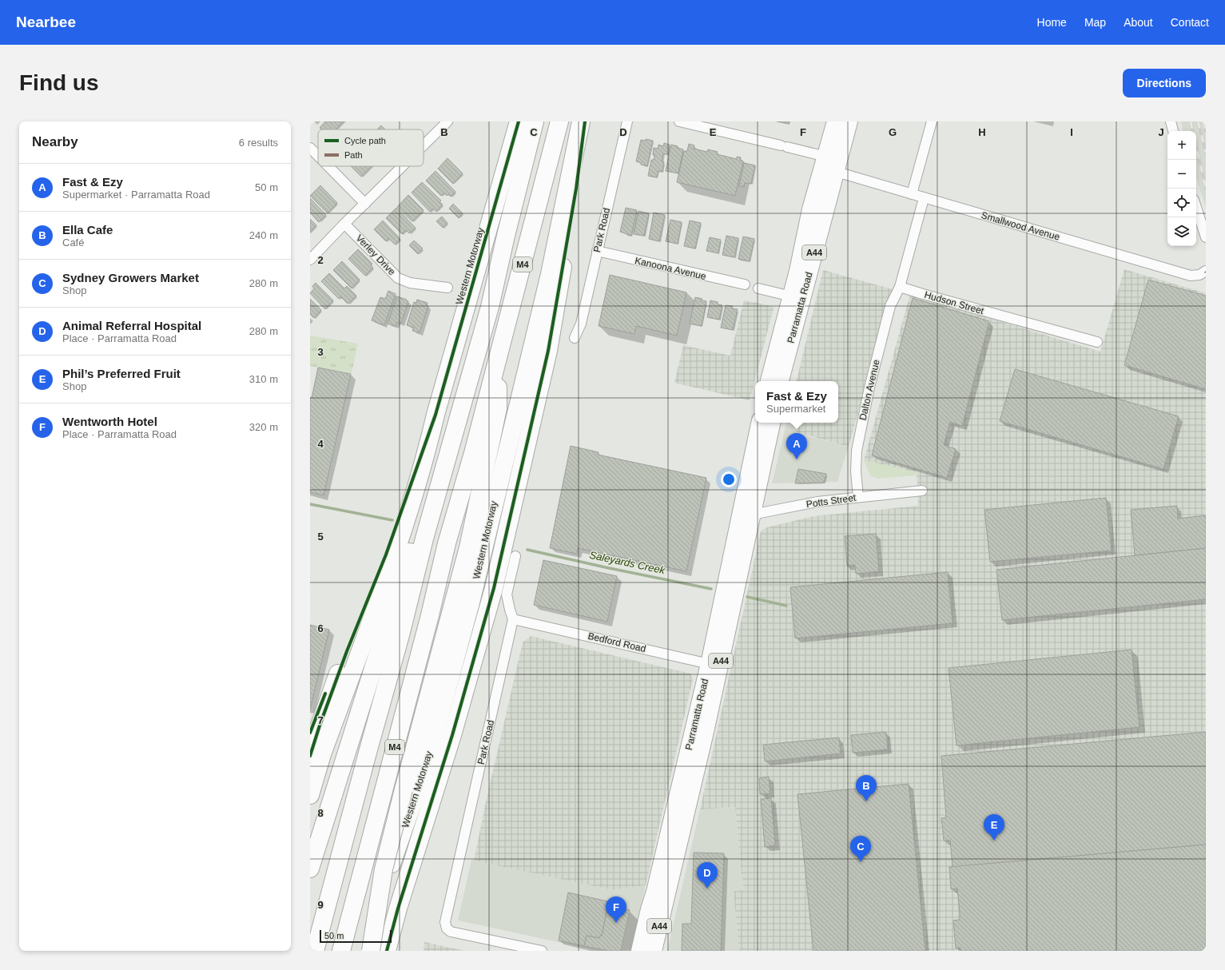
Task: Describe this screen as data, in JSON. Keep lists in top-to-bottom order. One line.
{"streets":{"highway":["A44","M4","Western Motorway","Parramatta Road"],"street":["Smallwood Avenue","Park Road","Verley Drive","Kanoona Avenue","Hudson Street","Dalton Avenue","Potts Street","Bedford Road"]},"crossings":[["Smallwood Avenue","Parramatta Road"],["Park Road","Kanoona Avenue"],["Park Road","Bedford Road"],["M4","Western Motorway"],["Hudson Street","Dalton Avenue"],["Parramatta Road","Potts Street"],["Parramatta Road","Bedford Road"],["Dalton Avenue","Potts Street"]],"water":["Saleyards Creek"],"legend":["Cycle path","Path"],"scale_bar":"50 m","page":{"header":"Nearbee","nav":["Home","Map","About","Contact"],"buttons":"Directions","title":"Find us","heading":["Nearby","6 results"],"map_buttons":["+","−"],"list":[{"mark":"A","name":"Fast & Ezy","note":"Supermarket · Parramatta Road","value":"50 m"},{"mark":"B","name":"Ella Cafe","note":"Café","value":"240 m"},{"mark":"C","name":"Sydney Growers Market","note":"Shop","value":"280 m"},{"mark":"D","name":"Animal Referral Hospital","note":"Place · Parramatta Road","value":"280 m"},{"mark":"E","name":"Phil’s Preferred Fruit","note":"Shop","value":"310 m"},{"mark":"F","name":"Wentworth Hotel","note":"Place · Parramatta Road","value":"320 m"}],"popup":["Fast & Ezy","Supermarket"],"pins":["A","B","E","C","D","F"],"scale":"50 m"},"grid":{"columns":["B","C","D","E","F","G","H","I","J"],"rows":["2","3","4","5","6","7","8","9"]}}
